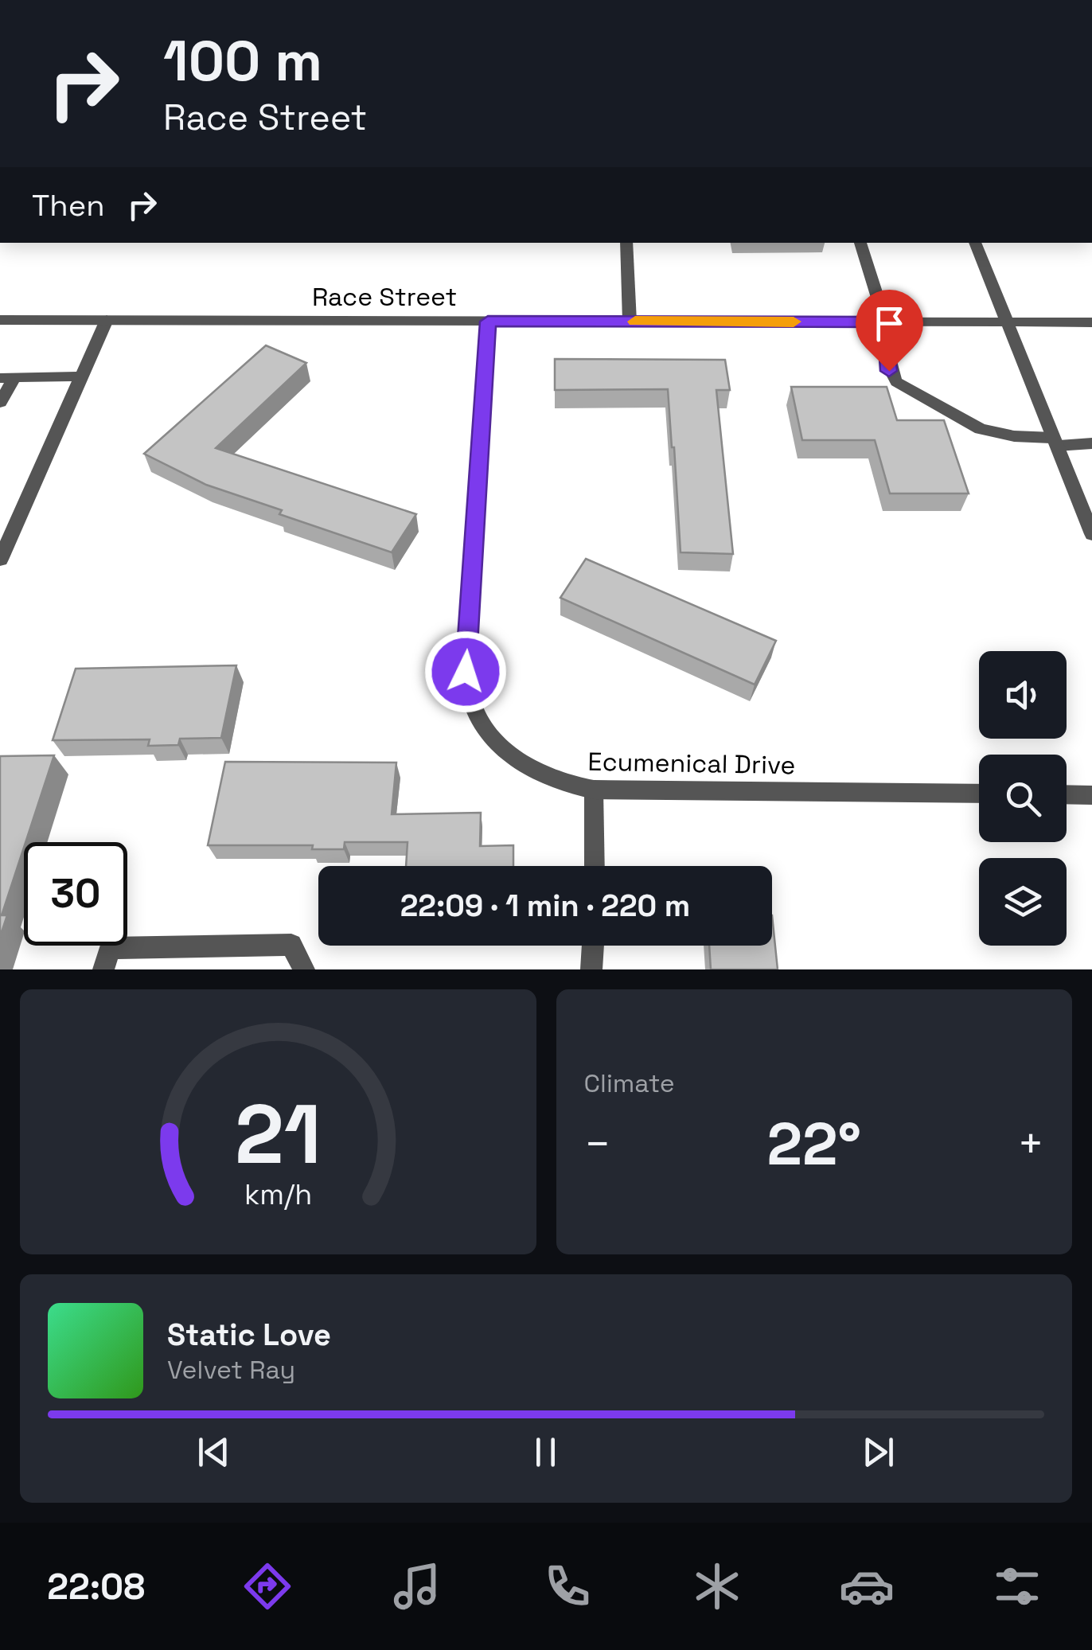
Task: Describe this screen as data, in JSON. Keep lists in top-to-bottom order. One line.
{"streets":{"street":["Race Street","Ecumenical Drive"]},"crossings":[["Race Street","Ecumenical Drive"]],"page":{"turn":["100 m","Race Street"],"then":"Then","limit":"30","trip":"22:09 · 1 min · 220 m","tile":"Climate","heat":["−","22°","+"],"song":["Static Love","Velvet Ray"],"tabs":"22:08","gauge":["21","km/h"]}}
